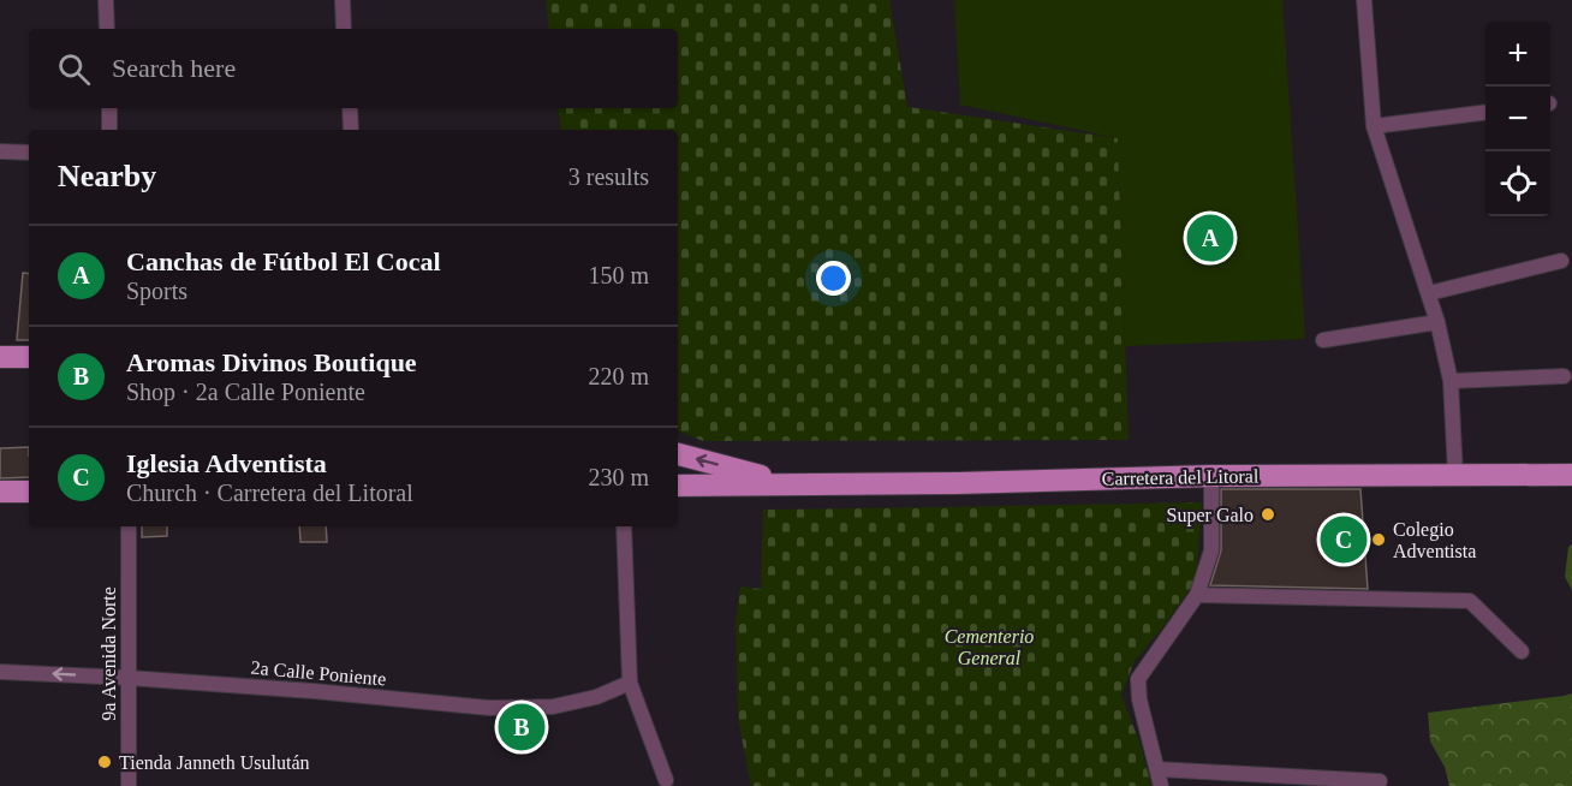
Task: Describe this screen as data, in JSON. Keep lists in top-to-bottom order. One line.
{"streets":{"main road":["Carretera del Litoral"],"street":["9a Avenida Norte","2a Calle Poniente"]},"crossings":[["9a Avenida Norte","2a Calle Poniente"]],"parks":["Cementerio General"],"places":["Super Galo","Colegio Adventista","Tienda Janneth Usulután"],"page":{"map_buttons":["+","−"],"search":"Search here","heading":["Nearby","3 results"],"pins":["A","C","B"],"list":[{"mark":"A","name":"Canchas de Fútbol El Cocal","note":"Sports","value":"150 m"},{"mark":"B","name":"Aromas Divinos Boutique","note":"Shop · 2a Calle Poniente","value":"220 m"},{"mark":"C","name":"Iglesia Adventista","note":"Church · Carretera del Litoral","value":"230 m"}]}}
